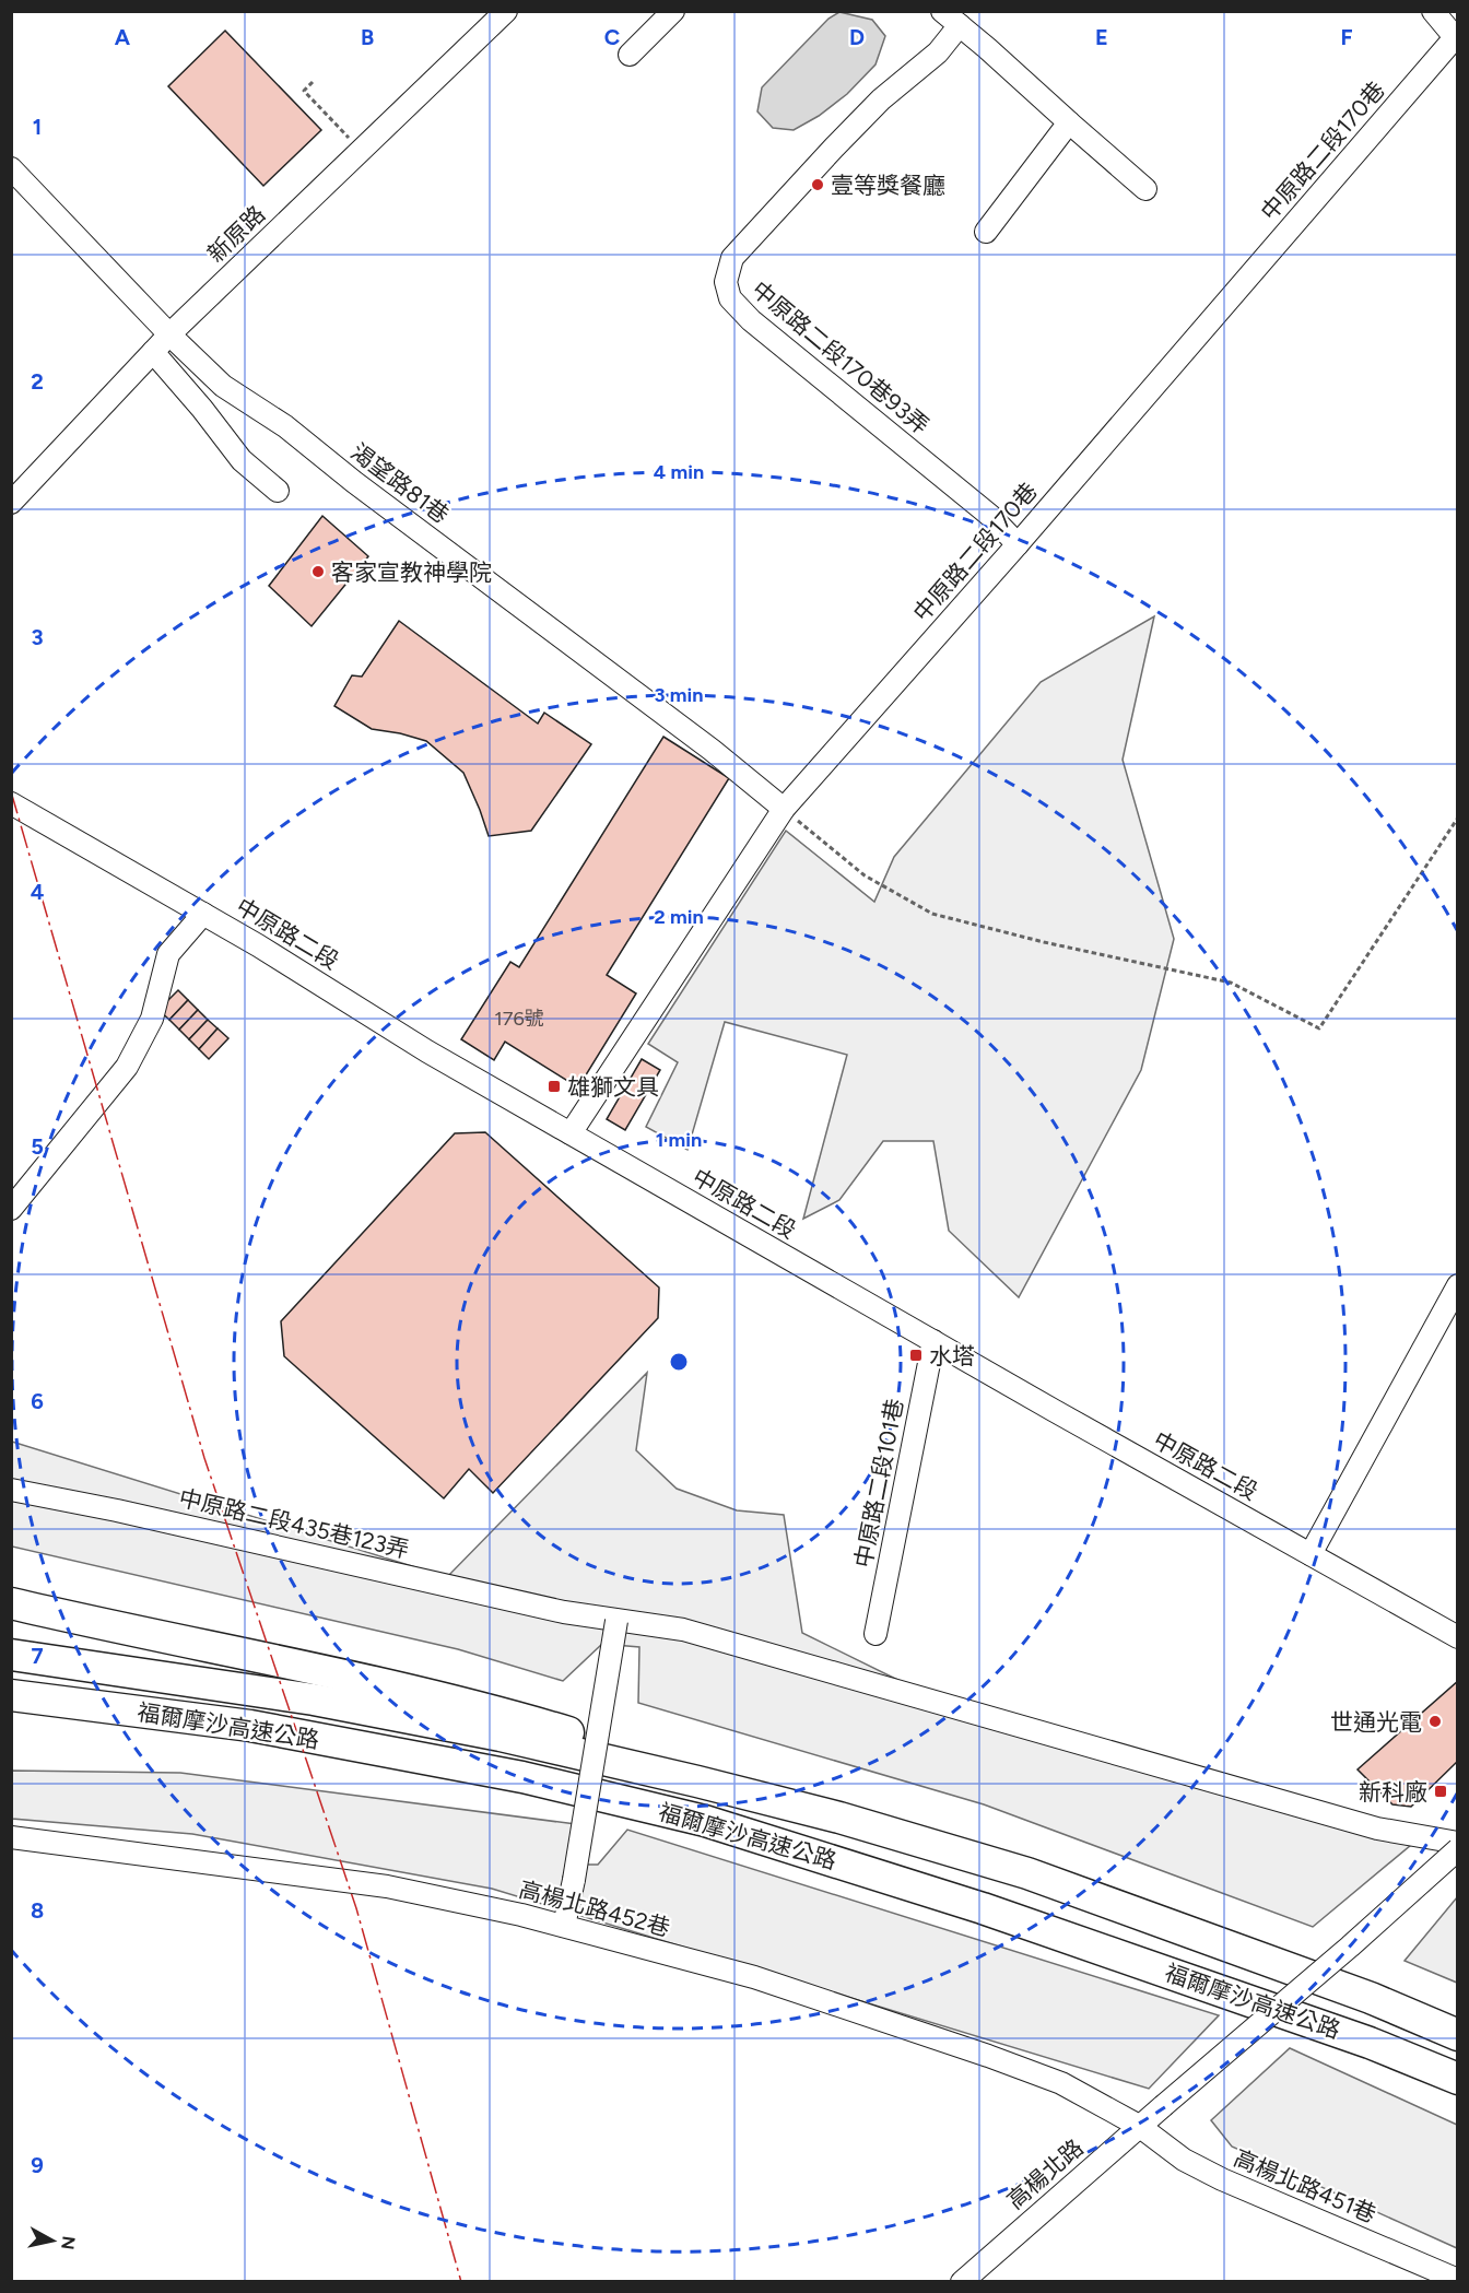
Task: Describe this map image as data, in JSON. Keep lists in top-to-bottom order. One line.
{"streets":{"highway":["福爾摩沙高速公路"],"street":["中原路二段170巷","新原路","中原路二段170巷93弄","渴望路81巷","中原路二段","中原路二段101巷","中原路二段435巷123弄","高楊北路452巷","高楊北路","高楊北路451巷"]},"crossings":[["中原路二段170巷","中原路二段170巷93弄"],["中原路二段170巷","渴望路81巷"],["中原路二段170巷","中原路二段"],["新原路","渴望路81巷"],["中原路二段","中原路二段101巷"],["高楊北路452巷","高楊北路"],["高楊北路452巷","高楊北路451巷"],["高楊北路","高楊北路451巷"]],"places":{"other":["壹等獎餐廳","客家宣教神學院","世通光電"],"transit":["雄獅文具","水塔","新科廠"]},"house_numbers":["176號"],"north":"right","grid":{"columns":["A","B","C","D","E","F"],"rows":["1","2","3","4","5","6","7","8","9"]},"rings":["4 min","3 min","2 min","1 min"]}
